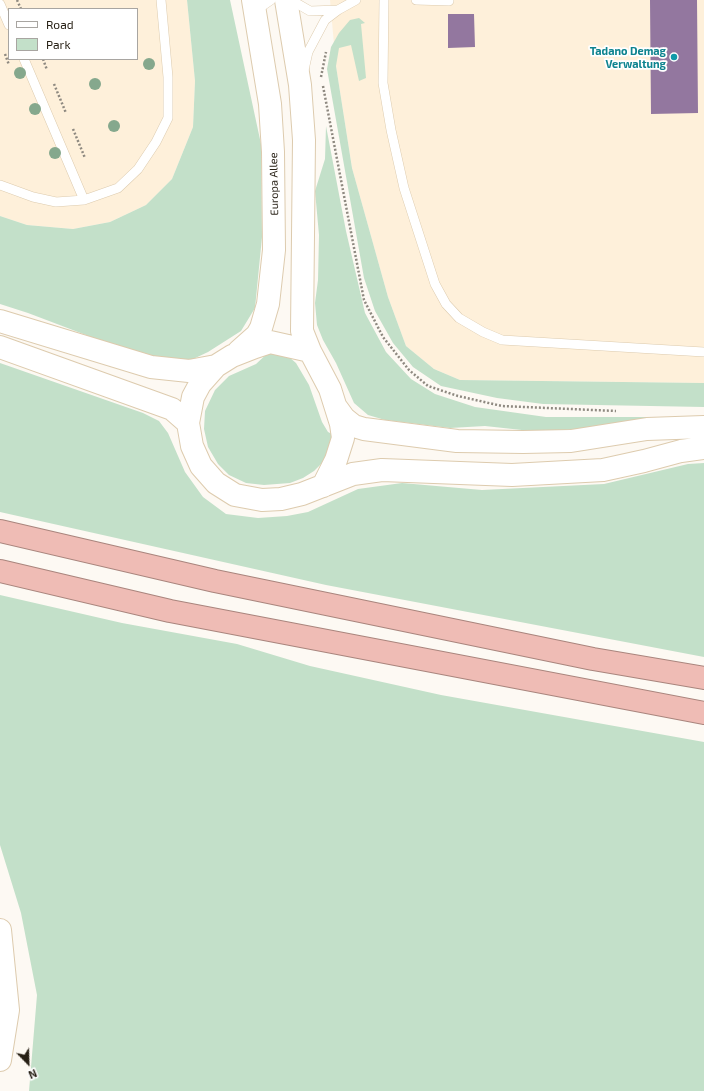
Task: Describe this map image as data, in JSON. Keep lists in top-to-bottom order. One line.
{"streets":{"main road":["Europa Allee"]},"places":["Tadano Demag Verwaltung"],"legend":["Road","Park"],"north":"bottom right"}
